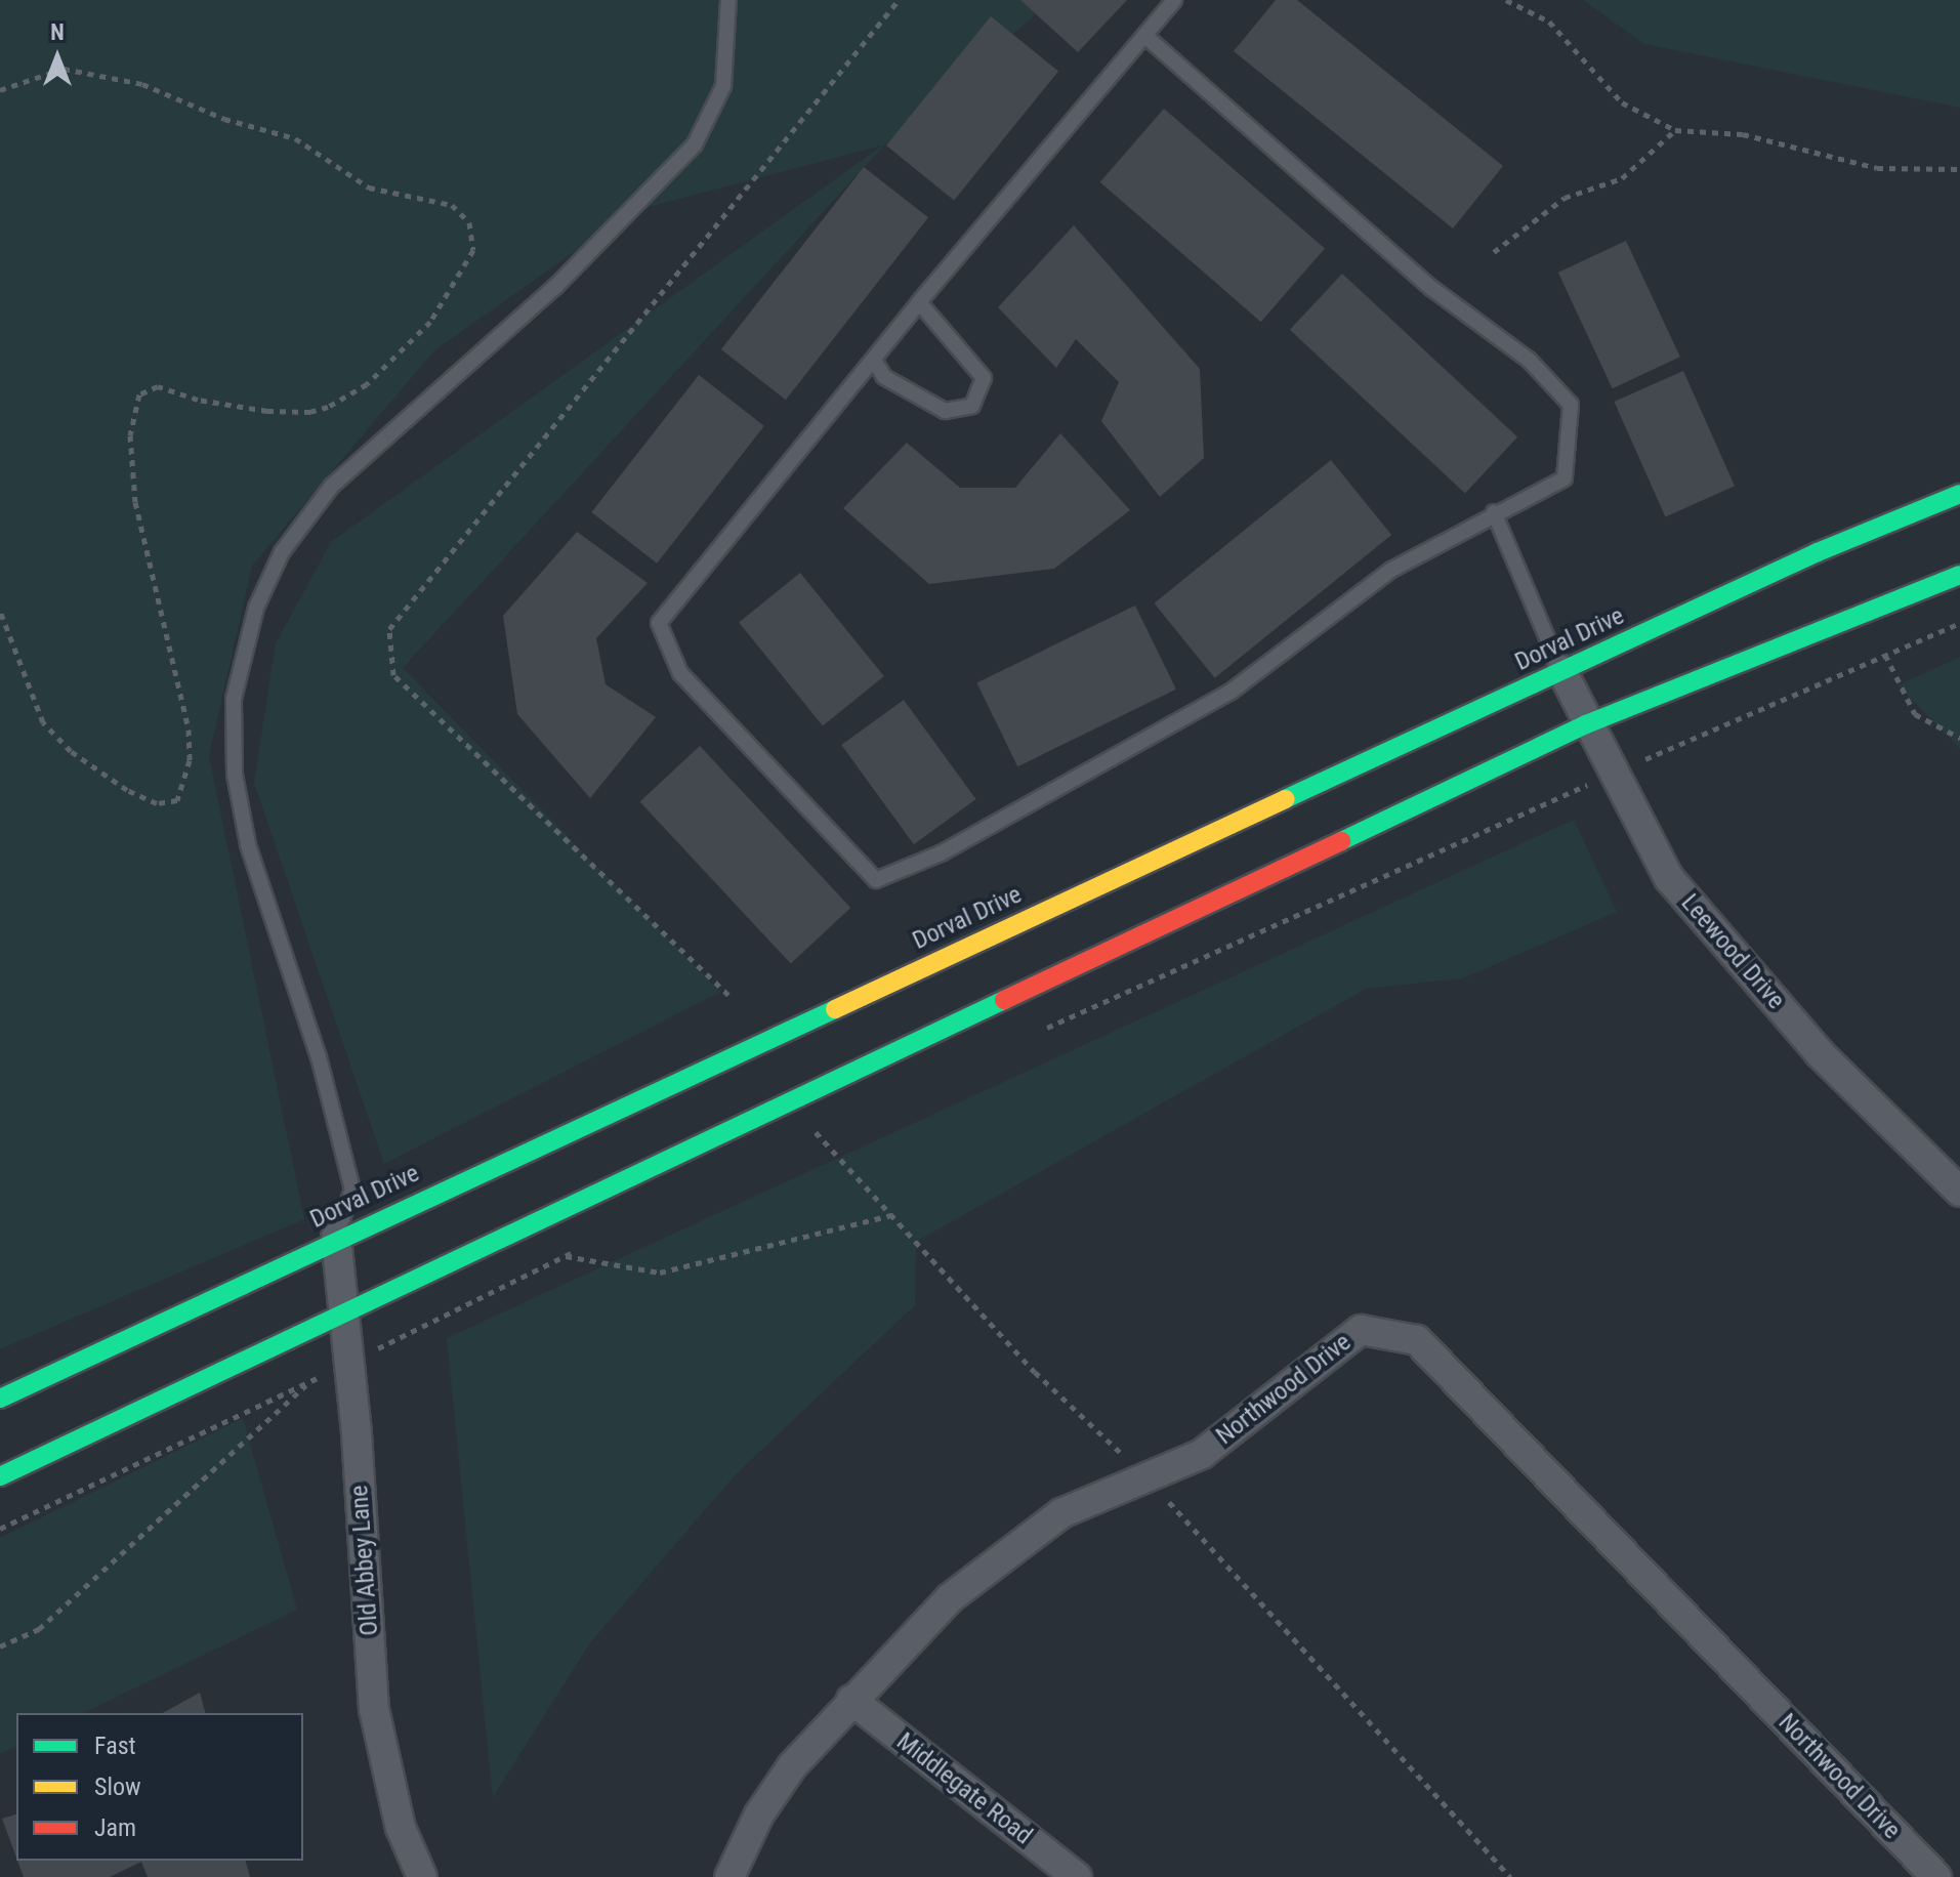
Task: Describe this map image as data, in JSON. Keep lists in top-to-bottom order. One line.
{"streets":{"main road":["Dorval Drive"],"street":["Leewood Drive","Northwood Drive","Old Abbey Lane","Middlegate Road"]},"crossings":[["Dorval Drive","Leewood Drive"],["Dorval Drive","Old Abbey Lane"],["Northwood Drive","Middlegate Road"]],"legend":["Fast","Slow","Jam"],"north":"top"}
